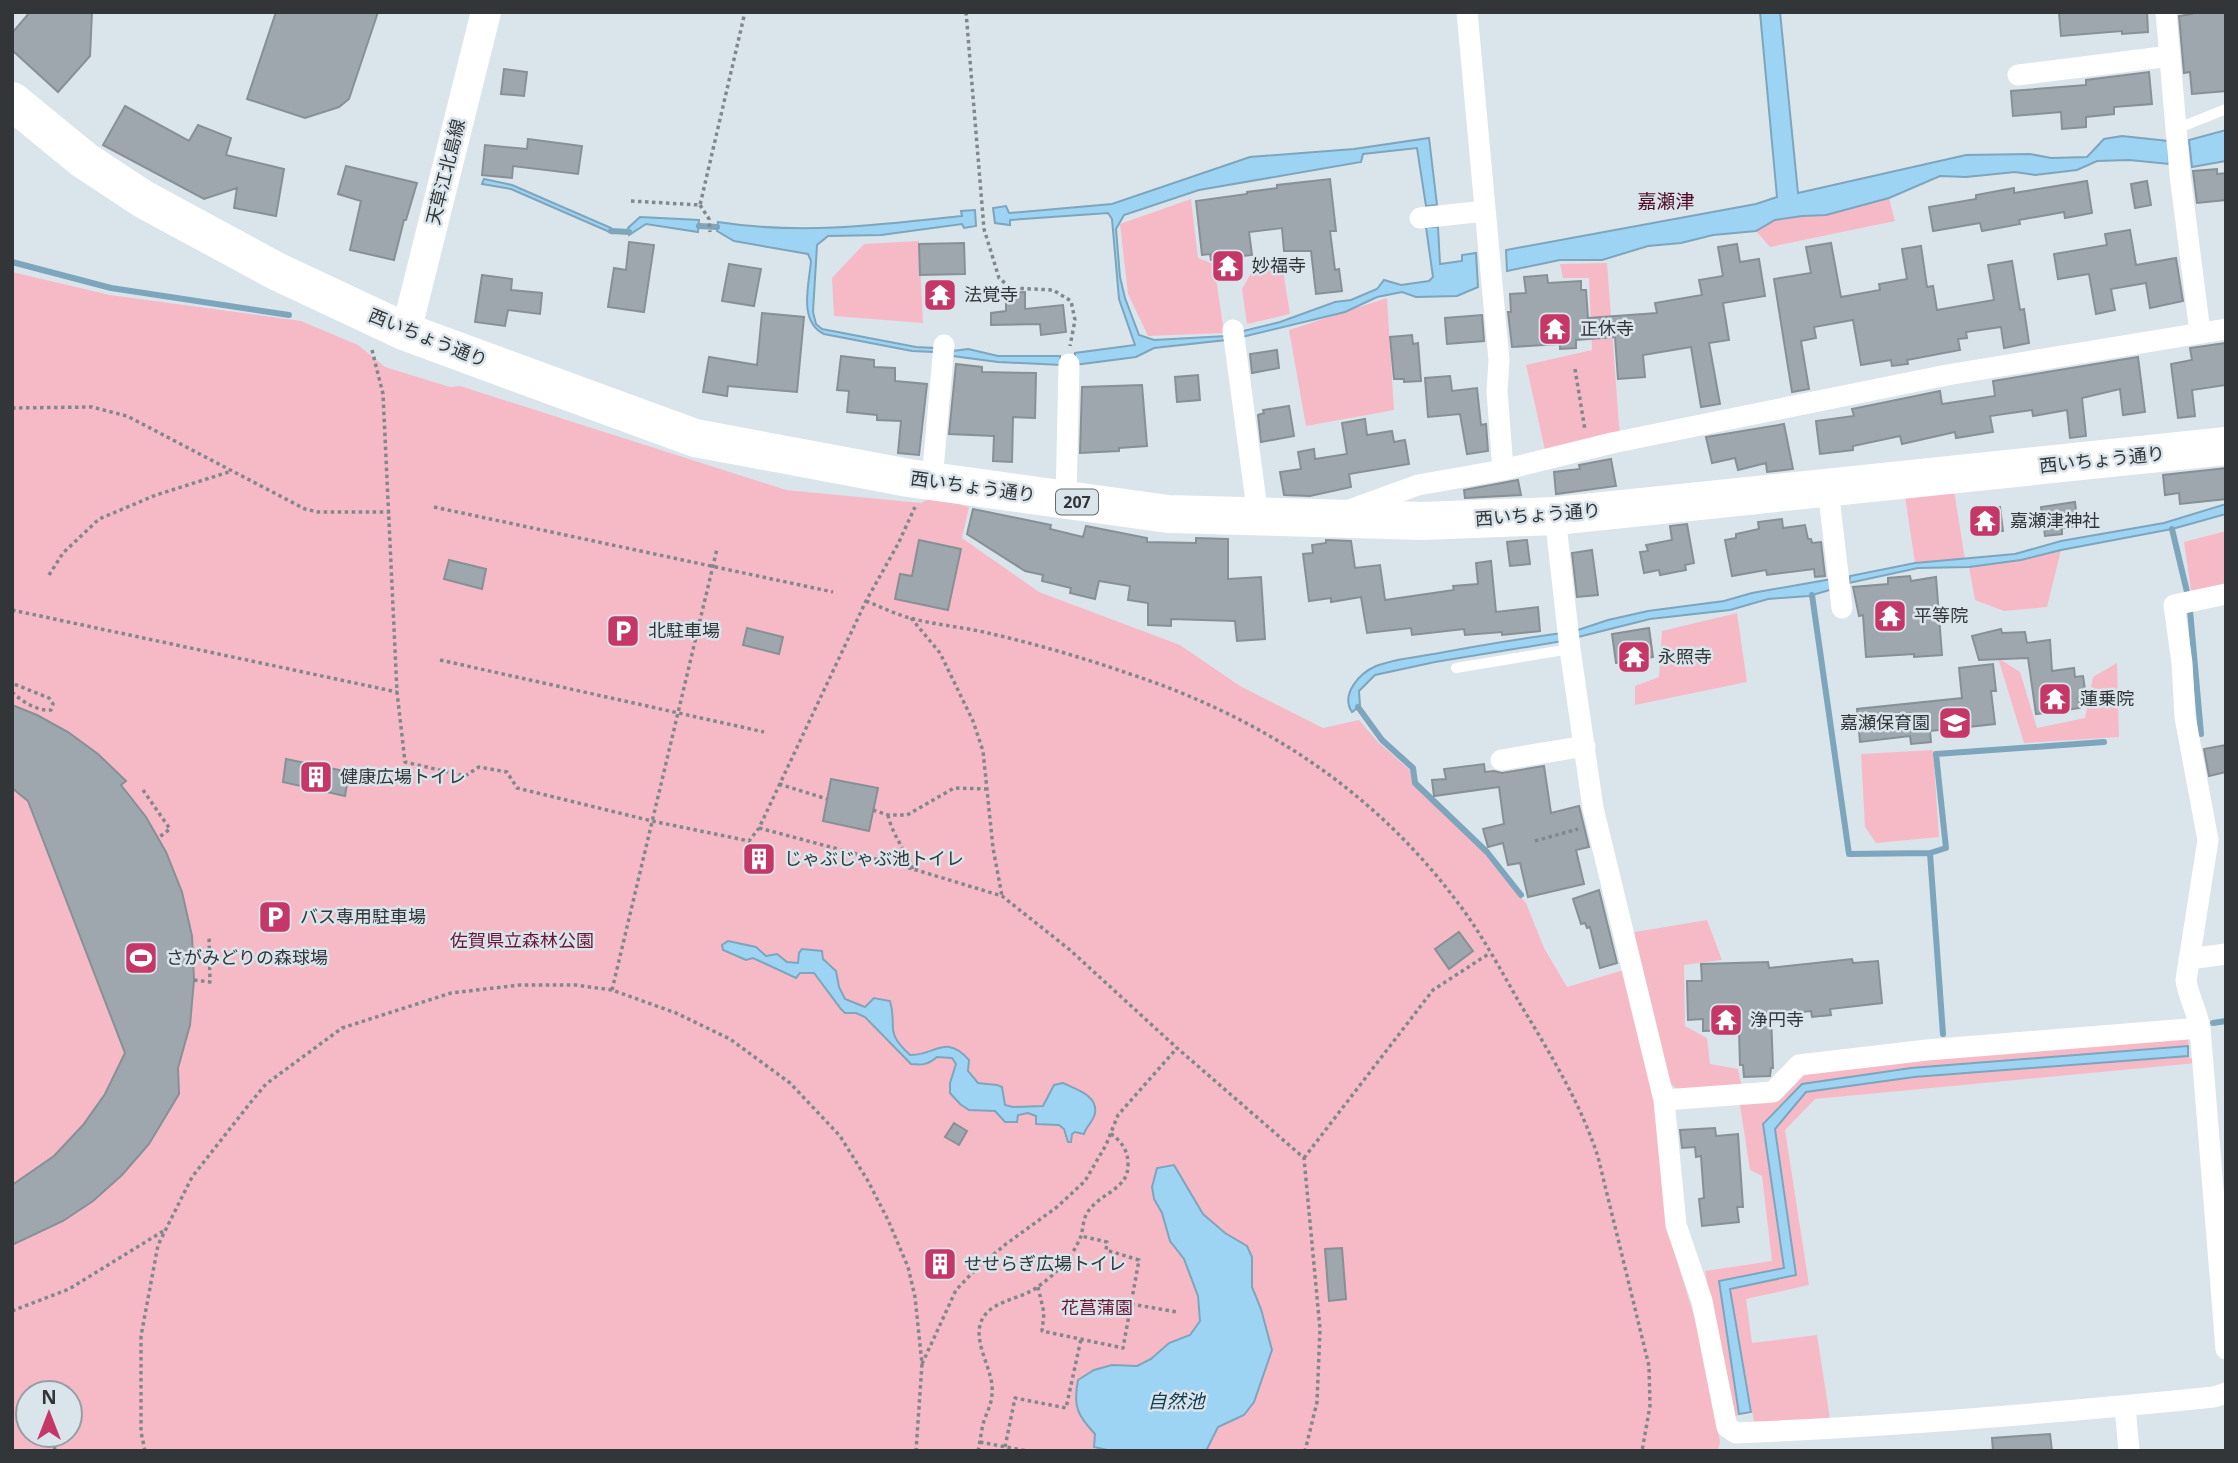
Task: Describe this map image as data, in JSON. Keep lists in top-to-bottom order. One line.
{"streets":{"highway":["西いちょう通り","207"],"street":["天草江北島線"]},"crossings":[["天草江北島線","西いちょう通り"]],"districts":["嘉瀬津"],"water":["自然池"],"parks":["佐賀県立森林公園","花菖蒲園"],"places":{"temple":["妙福寺","法覚寺","正休寺","嘉瀬津神社","平等院","永照寺","蓮乗院","浄円寺"],"parking":["北駐車場","バス専用駐車場"],"school or university":["嘉瀬保育園"],"building":["健康広場トイレ","じゃぶじゃぶ池トイレ","せせらぎ広場トイレ"],"sports":["さがみどりの森球場"]},"north":"top"}
